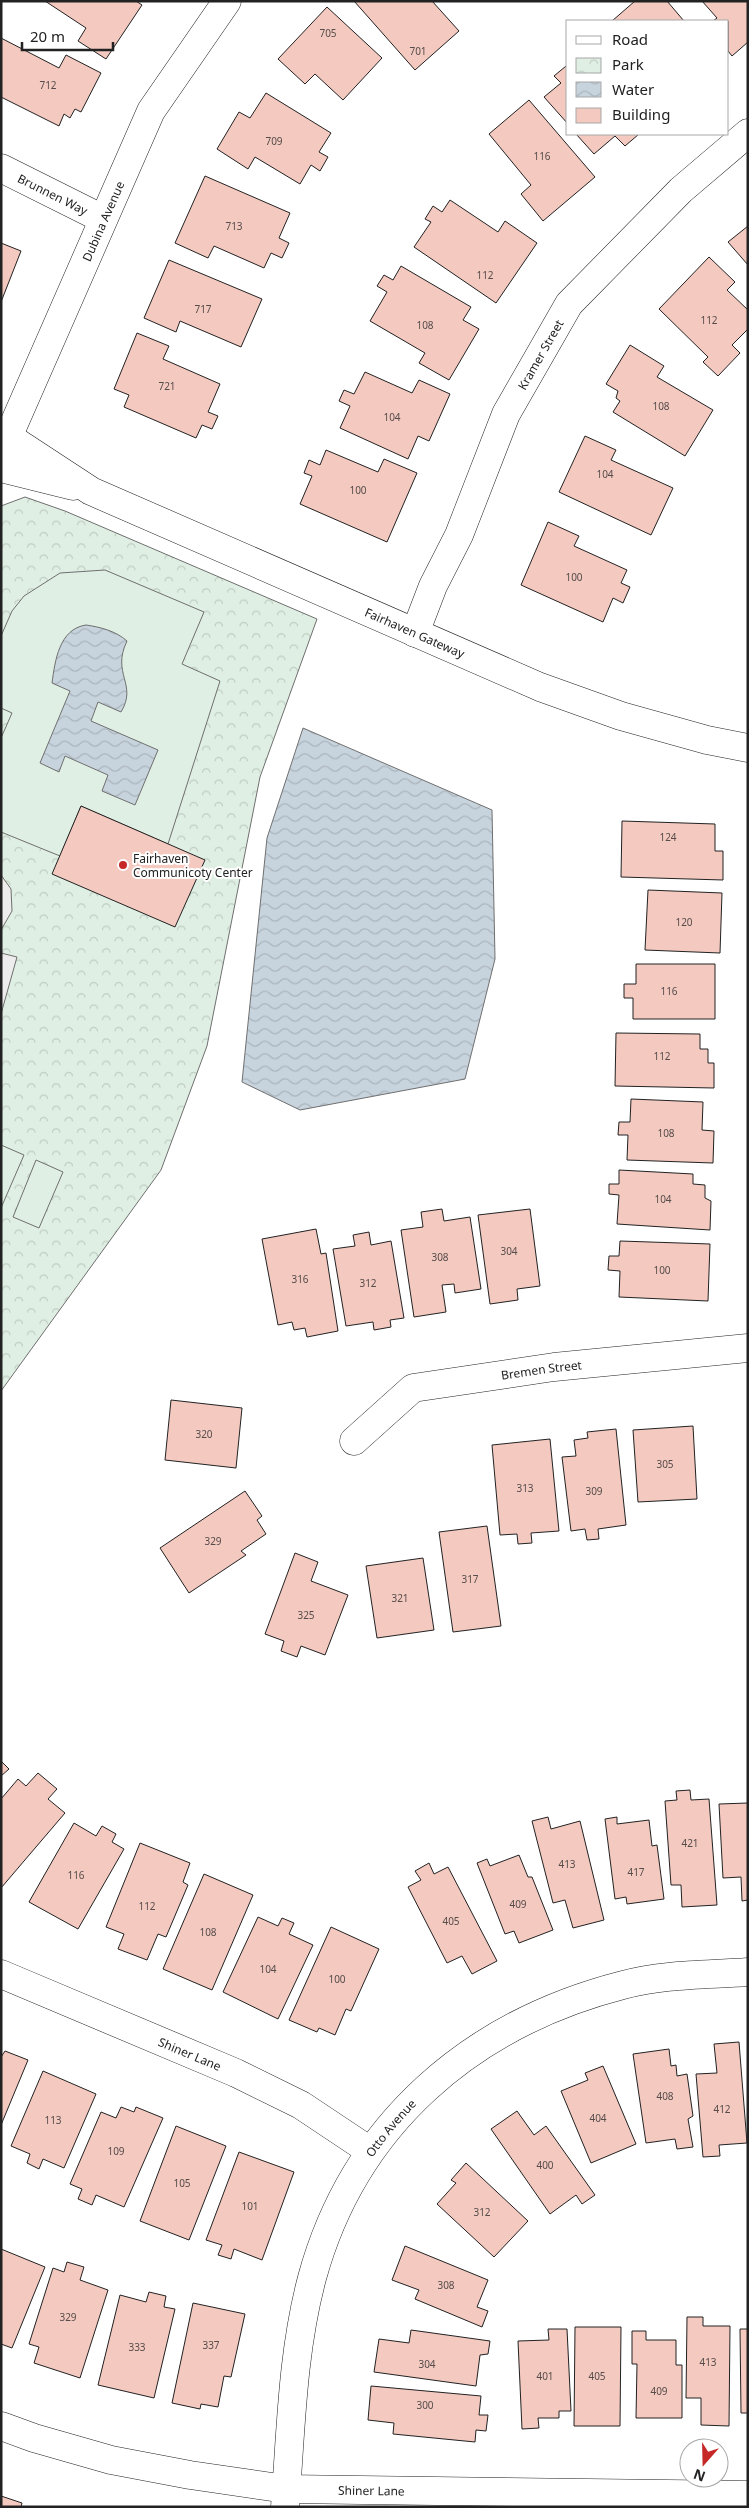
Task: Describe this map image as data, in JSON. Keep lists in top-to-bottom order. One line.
{"streets":{"street":["Brunnen Way","Dubina Avenue","Kramer Street","Fairhaven Gateway","Bremen Street","Shiner Lane","Otto Avenue"]},"crossings":[["Brunnen Way","Dubina Avenue"],["Dubina Avenue","Fairhaven Gateway"],["Kramer Street","Fairhaven Gateway"],["Shiner Lane","Otto Avenue"]],"places":["Fairhaven Communicoty Center"],"house_numbers":["705","701","712","709","116","713","112","717","112","108","721","108","104","104","100","100","124","120","116","112","108","104","304","308","100","316","312","320","305","313","309","329","317","321","325","421","413","417","116","409","112","405","108","104","100","408","412","404","113","109","400","105","101","312","308","329","337","333","413","304","401","405","409","300"],"legend":["Road","Park","Water","Building"],"scale_bar":"20 m","north":"bottom"}
